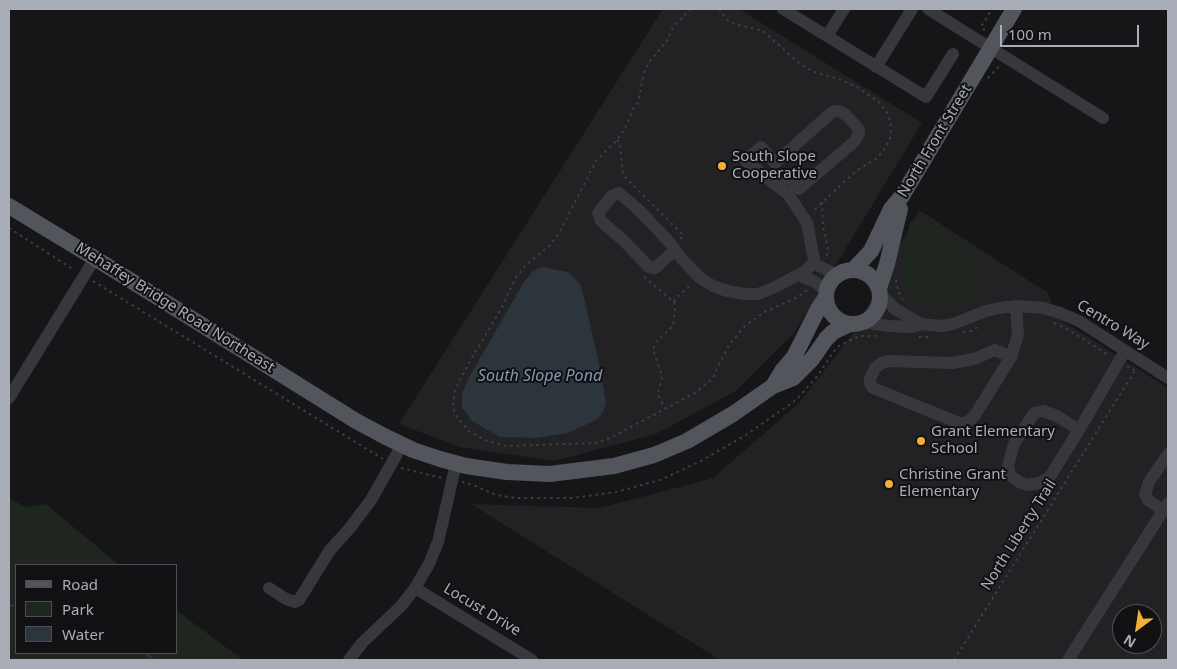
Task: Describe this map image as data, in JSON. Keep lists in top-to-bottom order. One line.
{"streets":{"main road":["North Front Street","Mehaffey Bridge Road Northeast"],"street":["Centro Way","Locust Drive"],"path":["North Liberty Trail"]},"crossings":[["North Front Street","Centro Way"]],"water":["South Slope Pond"],"places":["South Slope Cooperative","Grant Elementary School","Christine Grant Elementary"],"legend":["Road","Park","Water"],"scale_bar":"100 m","north":"bottom left"}
